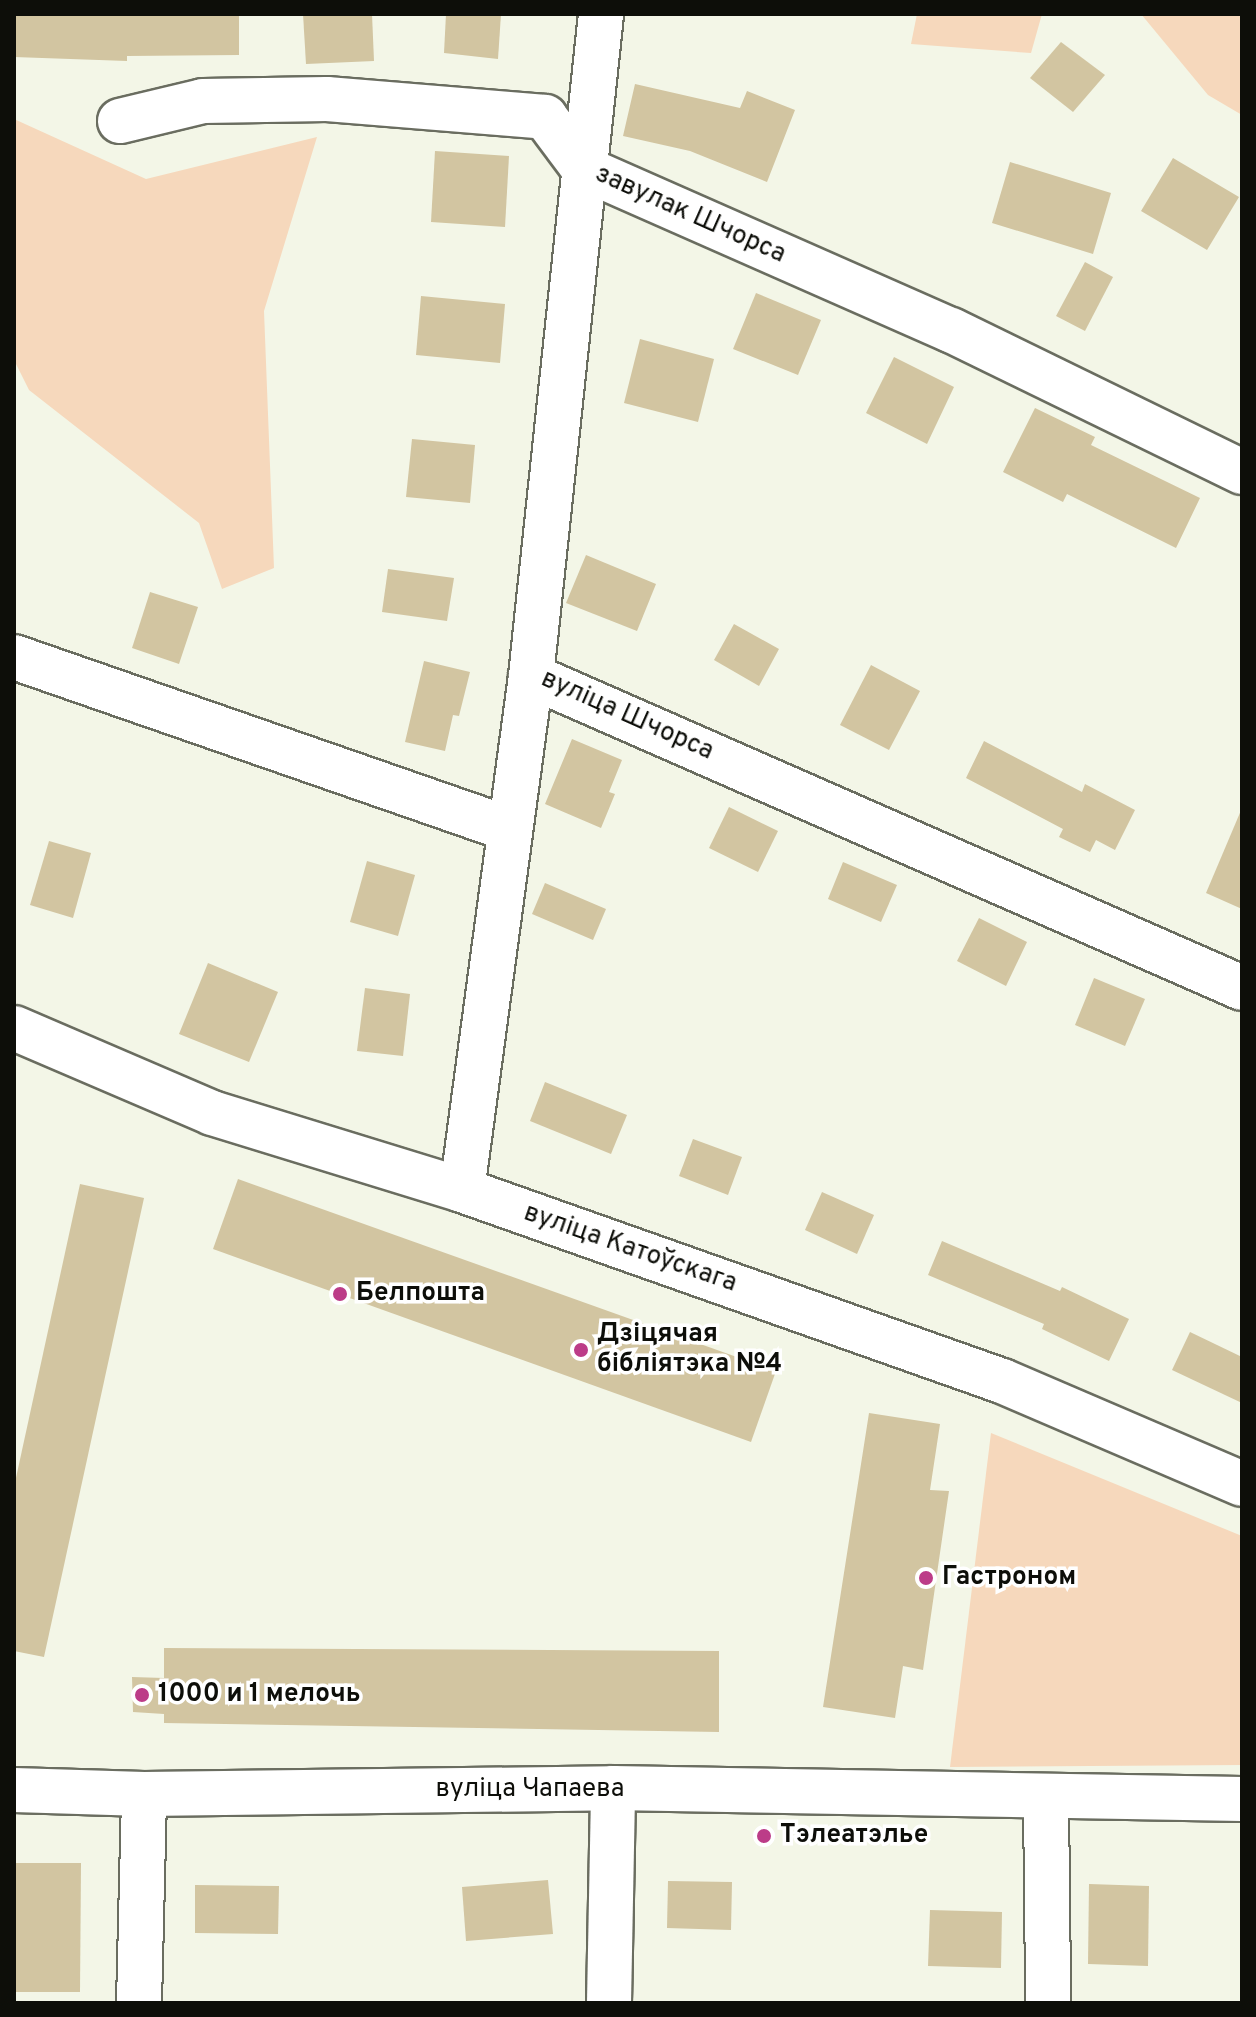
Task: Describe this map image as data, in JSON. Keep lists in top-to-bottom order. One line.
{"streets":{"street":["завулак Шчорса","вуліца Шчорса","вуліца Катоўскага","вуліца Чапаева"]},"crossings":[["завулак Шчорса","вуліца Шчорса"]],"places":["Белпошта","Дзіцячая бібліятэка №4","Гастроном","1000 и 1 мелочь","Тэлеатэлье"]}
